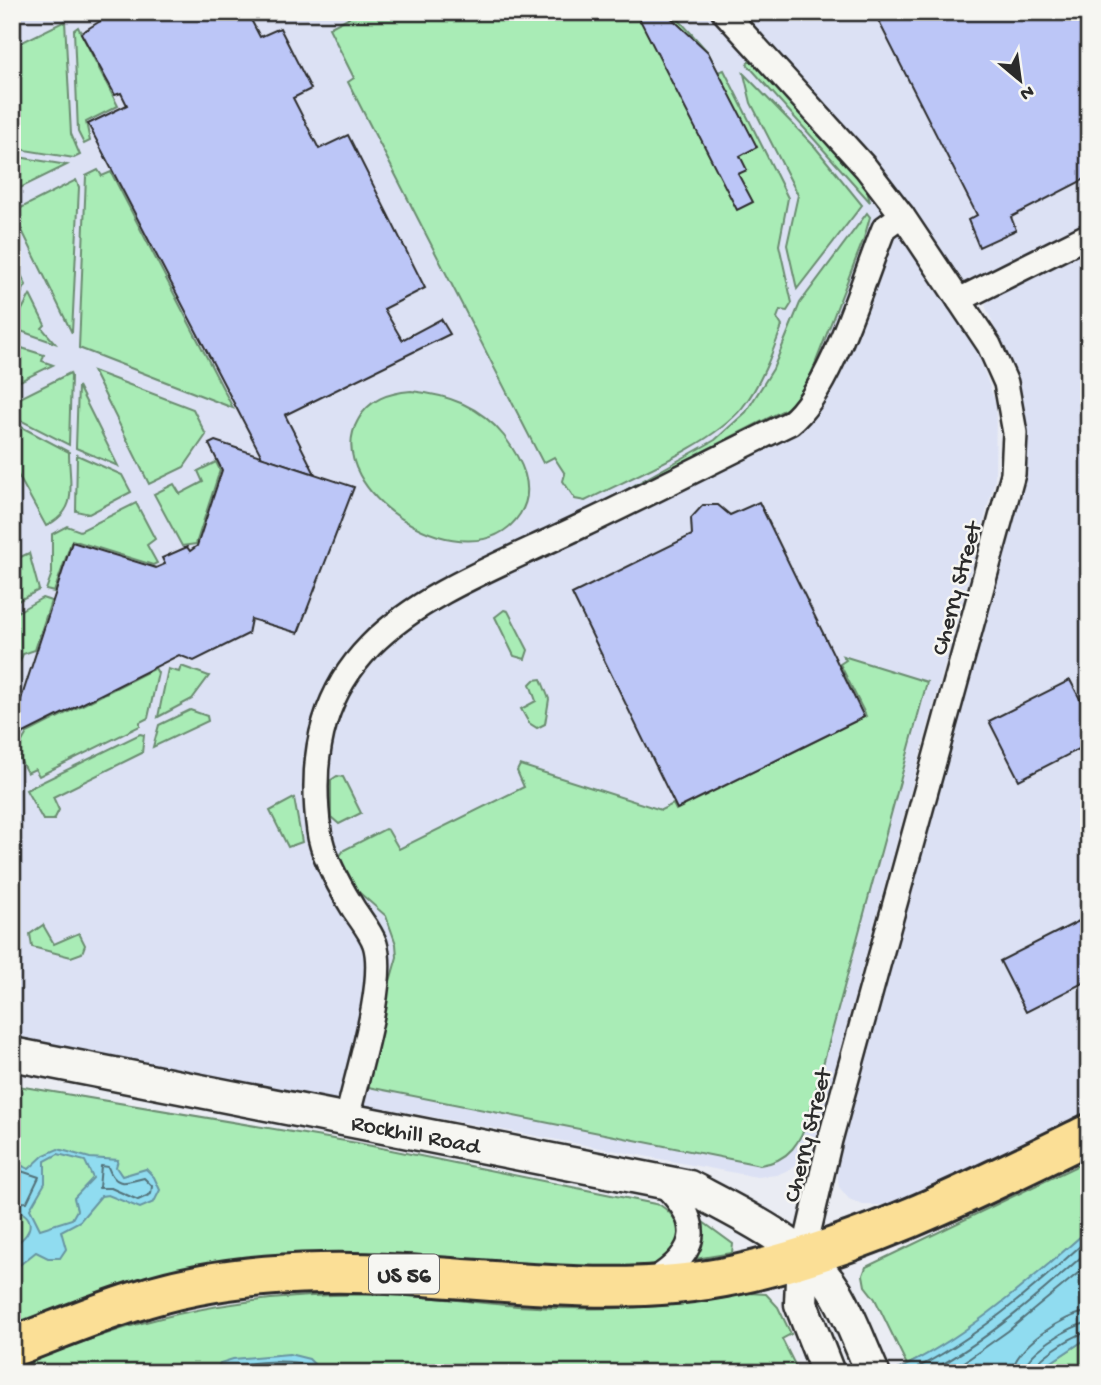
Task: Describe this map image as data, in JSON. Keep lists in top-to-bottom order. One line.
{"streets":{"highway":["US 56"],"main road":["Rockhill Road"],"street":["Cherry Street"]},"crossings":[["Cherry Street","Rockhill Road"],["Cherry Street","US 56"],["Rockhill Road","US 56"]],"north":"bottom right"}
